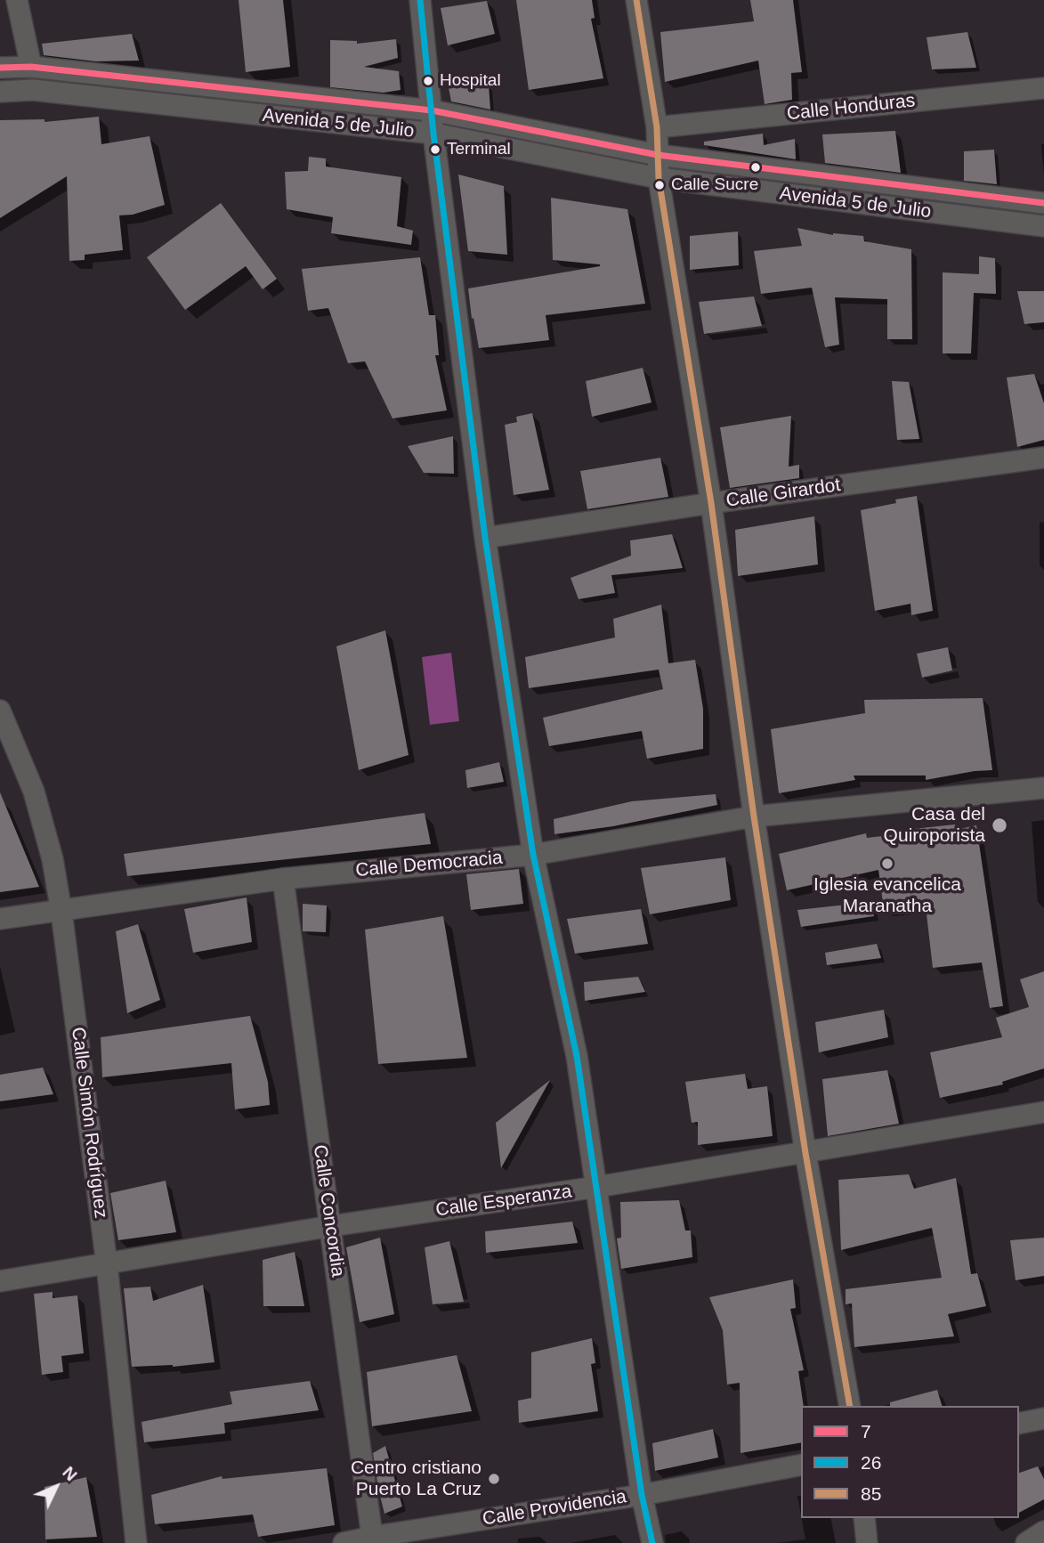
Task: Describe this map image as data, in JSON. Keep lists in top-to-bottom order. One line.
{"streets":{"street":["Calle Honduras","Avenida 5 de Julio","Calle Girardot","Calle Democracia","Calle Simón Rodríguez","Calle Esperanza","Calle Concordia","Calle Providencia"]},"crossings":[["Calle Democracia","Calle Simón Rodríguez"],["Calle Democracia","Calle Concordia"],["Calle Simón Rodríguez","Calle Esperanza"],["Calle Esperanza","Calle Concordia"],["Calle Concordia","Calle Providencia"]],"places":["Hospital","Terminal","Calle Sucre","Casa del Quiroporista","Iglesia evancelica Maranatha","Centro cristiano Puerto La Cruz"],"lines":["transit line 26","transit line 85","transit line 7"],"legend":["7","26","85"],"north":"top right"}
